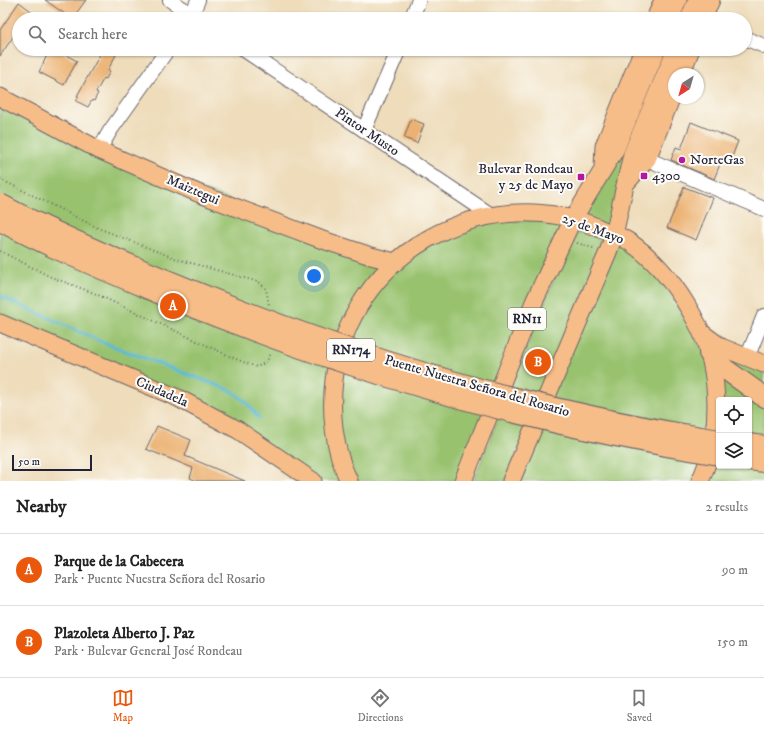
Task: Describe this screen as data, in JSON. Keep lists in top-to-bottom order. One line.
{"streets":{"highway":["RN174","Puente Nuestra Señora del Rosario"],"main road":["Maiztegui","25 de Mayo","RN11","Ciudadela"],"street":["Pintor Musto"]},"crossings":[["Pintor Musto","25 de Mayo"],["Maiztegui","25 de Mayo"],["25 de Mayo","RN11"]],"places":{"other":["NorteGas"],"transit":["4300","Bulevar Rondeau y 25 de Mayo"]},"scale_bar":"50 m","north":"bottom left","page":{"search":"Search here","pins":["A","B"],"scale":"50 m","heading":["Nearby","2 results"],"list":[{"mark":"A","name":"Parque de la Cabecera","note":"Park · Puente Nuestra Señora del Rosario","value":"90 m"},{"mark":"B","name":"Plazoleta Alberto J. Paz","note":"Park · Bulevar General José Rondeau","value":"150 m"}],"nav":["Map","Directions","Saved"]}}
